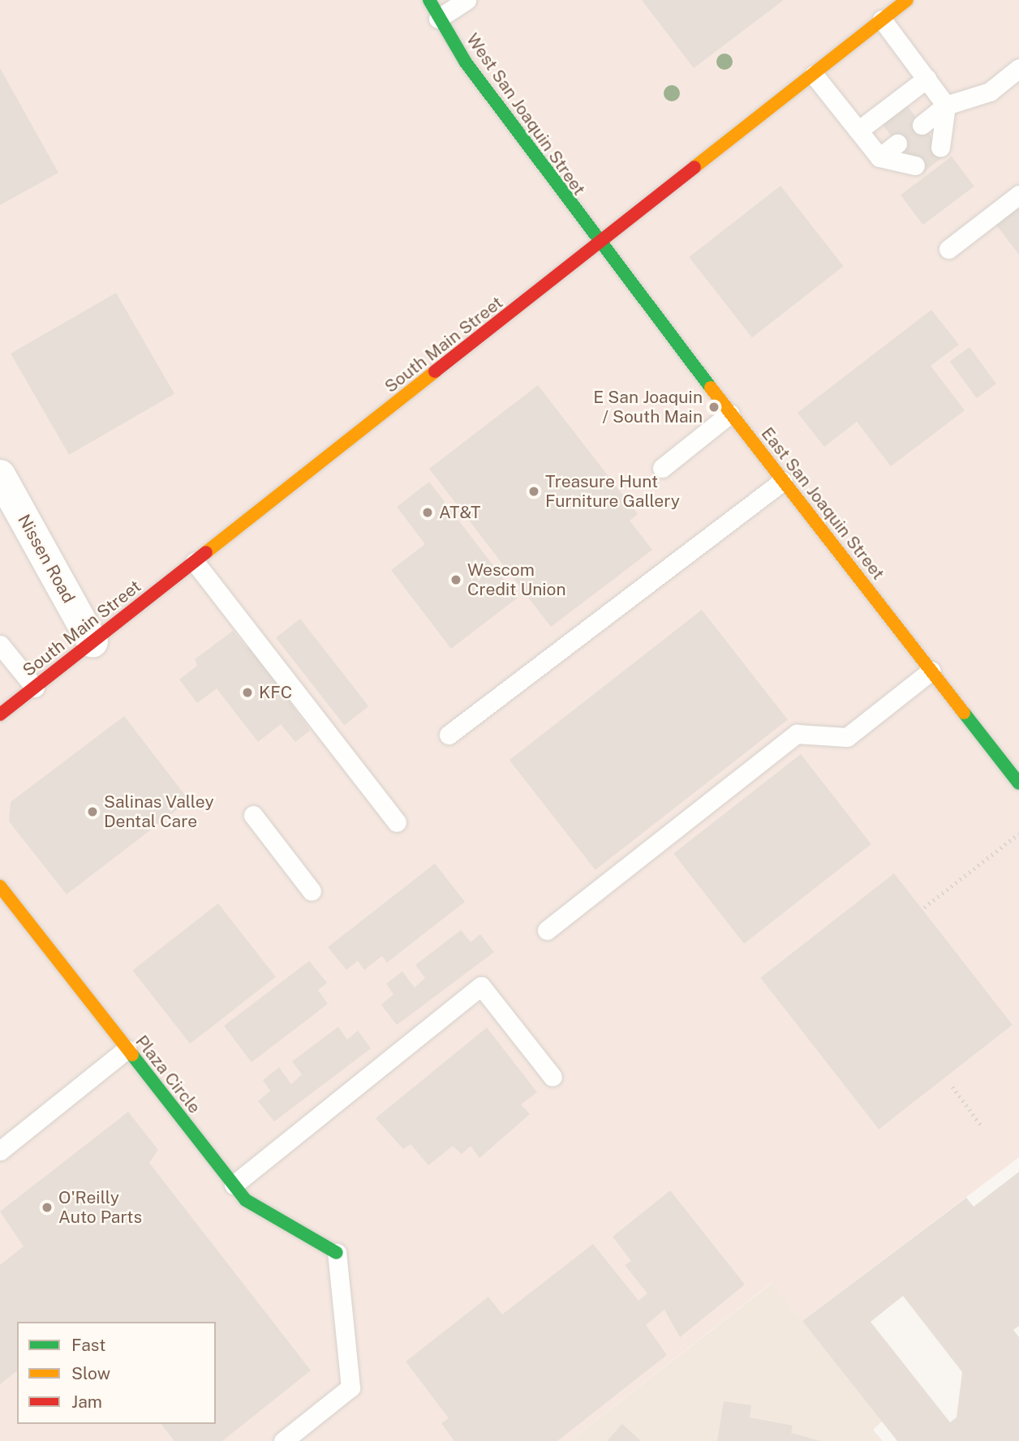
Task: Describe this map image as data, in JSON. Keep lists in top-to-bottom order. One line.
{"streets":{"street":["West San Joaquin Street","South Main Street","East San Joaquin Street","Nissen Road","Plaza Circle"]},"crossings":[["West San Joaquin Street","South Main Street"],["West San Joaquin Street","East San Joaquin Street"],["South Main Street","East San Joaquin Street"],["South Main Street","Nissen Road"]],"places":["E San Joaquin / South Main","Treasure Hunt Furniture Gallery","AT&T","Wescom Credit Union","KFC","Salinas Valley Dental Care","O'Reilly Auto Parts"],"legend":["Fast","Slow","Jam"]}
